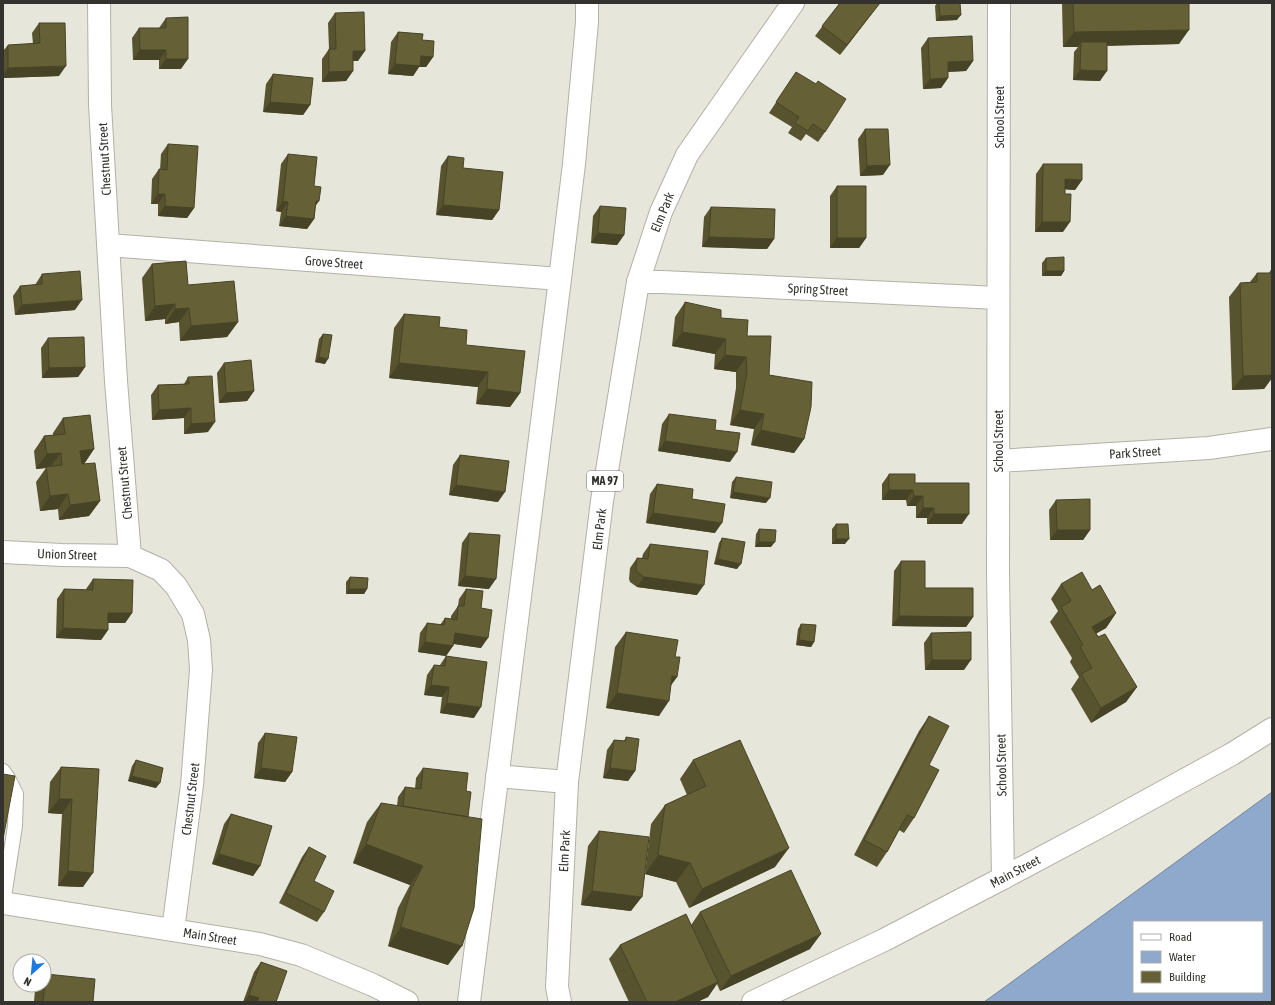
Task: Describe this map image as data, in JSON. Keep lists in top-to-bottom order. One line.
{"streets":{"street":["School Street","Chestnut Street","Elm Park","Grove Street","Spring Street","Park Street","MA 97","Union Street","Main Street"]},"crossings":[["School Street","Spring Street"],["School Street","Park Street"],["School Street","Main Street"],["Chestnut Street","Grove Street"],["Chestnut Street","Union Street"],["Chestnut Street","Main Street"],["Elm Park","Spring Street"]],"legend":["Road","Water","Building"],"north":"bottom left"}
